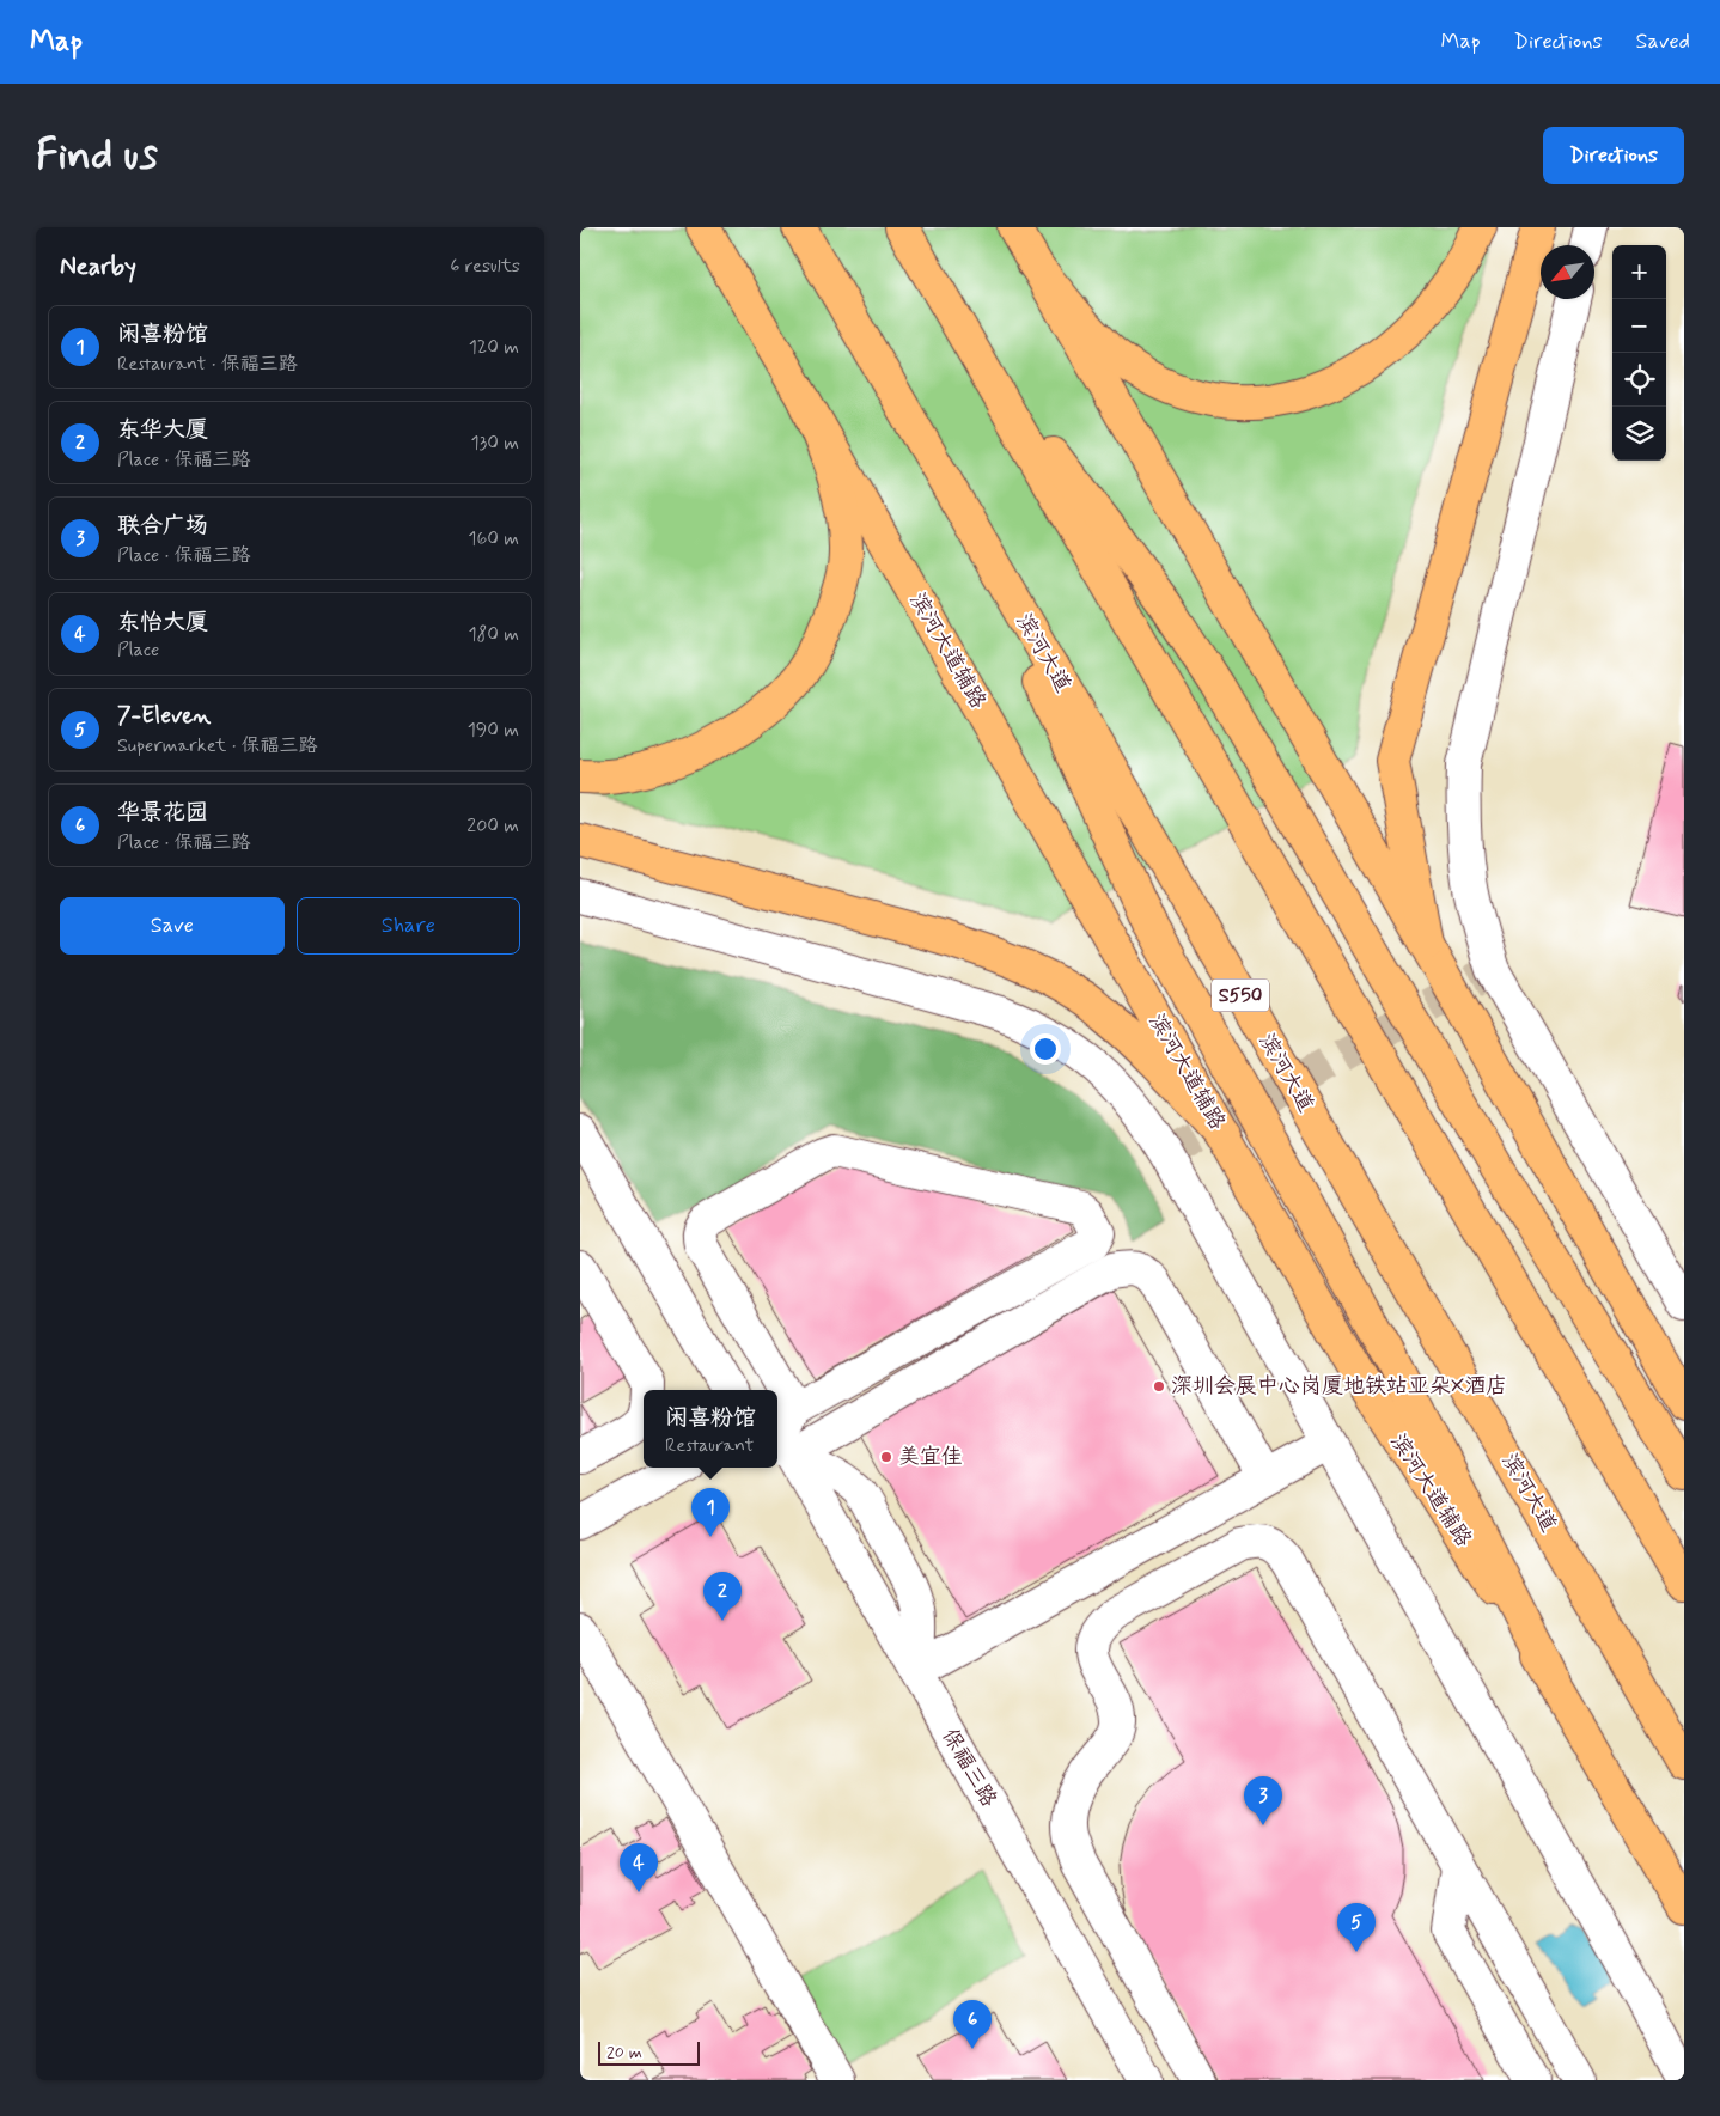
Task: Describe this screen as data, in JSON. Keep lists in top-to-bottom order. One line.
{"streets":{"main road":["滨河大道辅路","滨河大道","S550"],"street":["保福三路"]},"places":["深圳会展中心岗厦地铁站亚朵X酒店","美宜佳"],"scale_bar":"20 m","north":"bottom left","page":{"header":"Map","nav":["Map","Directions","Saved"],"buttons":["Directions",["Save","Share"]],"title":"Find us","heading":["Nearby","6 results"],"map_buttons":["+","−"],"list":[{"mark":"1","name":"闲喜粉馆","note":"Restaurant · 保福三路","value":"120 m"},{"mark":"2","name":"东华大厦","note":"Place · 保福三路","value":"130 m"},{"mark":"3","name":"联合广场","note":"Place · 保福三路","value":"160 m"},{"mark":"4","name":"东怡大厦","note":"Place","value":"180 m"},{"mark":"5","name":"7-Eleven","note":"Supermarket · 保福三路","value":"190 m"},{"mark":"6","name":"华景花园","note":"Place · 保福三路","value":"200 m"}],"popup":["闲喜粉馆","Restaurant"],"pins":["1","2","3","4","5","6"],"scale":"20 m"}}
